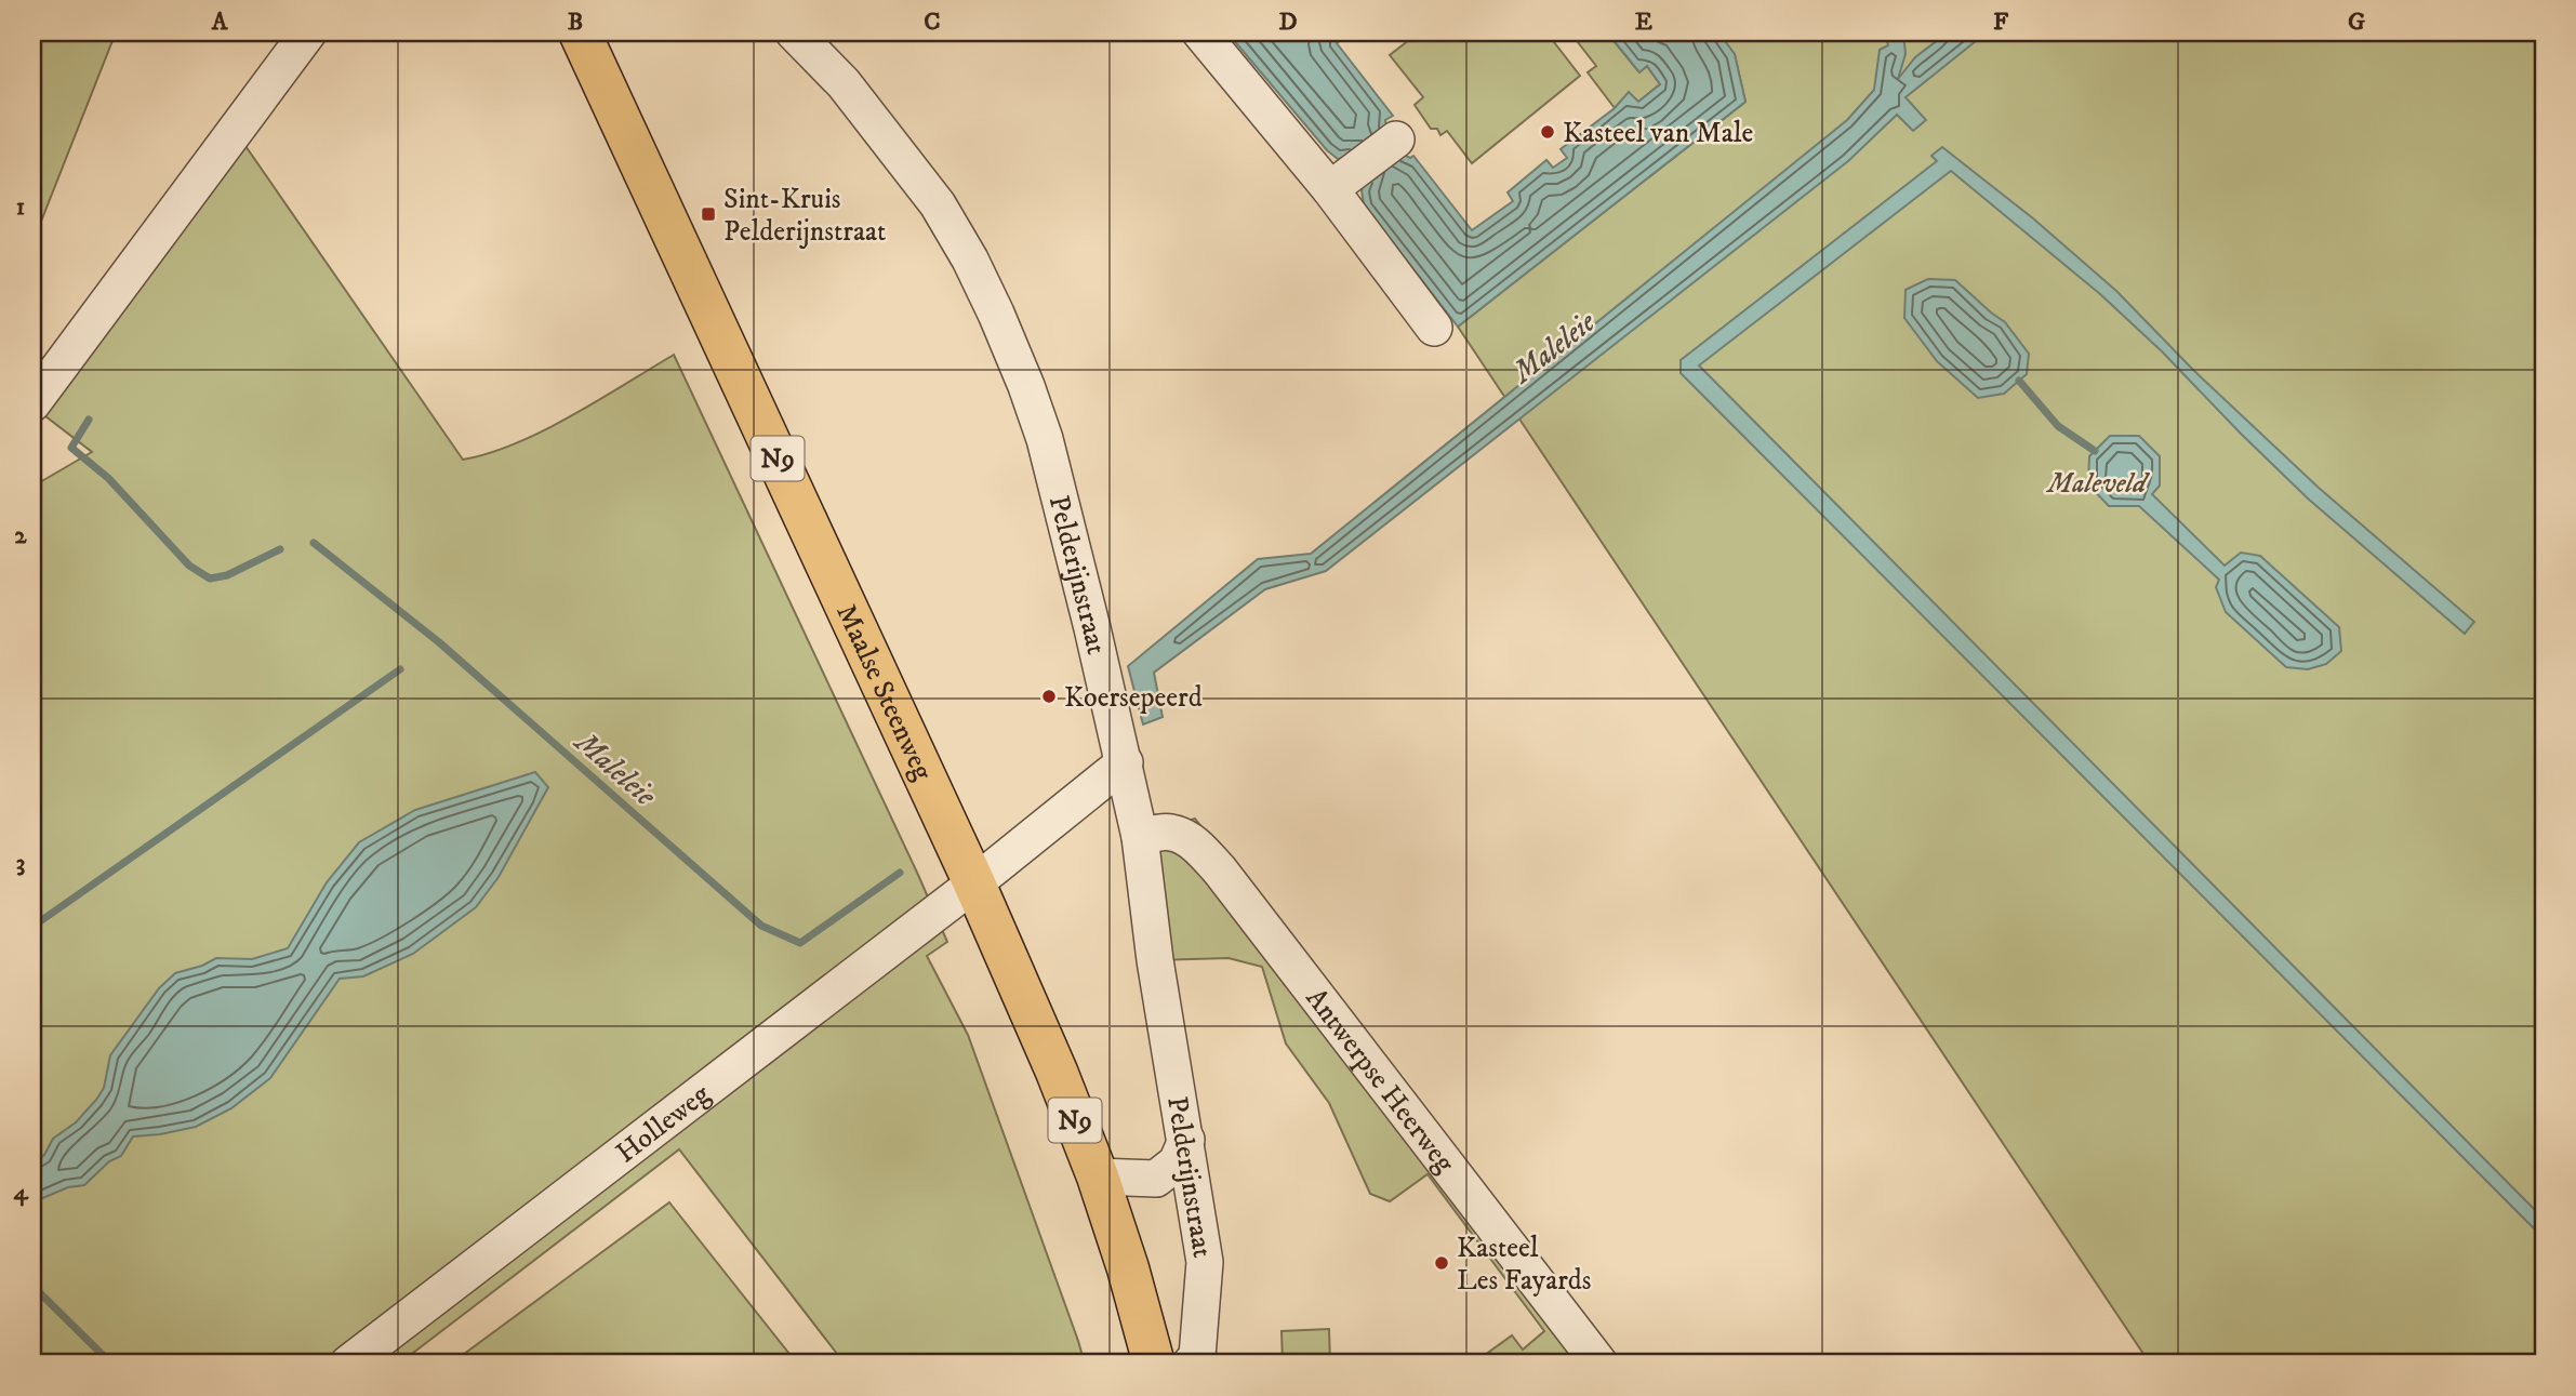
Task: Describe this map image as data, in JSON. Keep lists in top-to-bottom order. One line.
{"streets":{"main road":["N9","Maalse Steenweg"],"street":["Pelderijnstraat","Antwerpse Heerweg","Holleweg"]},"crossings":[["Pelderijnstraat","Antwerpse Heerweg"],["Pelderijnstraat","Holleweg"],["Maalse Steenweg","Holleweg"]],"water":["Maleleie"],"parks":["Maleveld"],"places":{"other":["Kasteel van Male","Koersepeerd","Kasteel Les Fayards"],"transit":["Sint-Kruis Pelderijnstraat"]},"grid":{"columns":["A","B","C","D","E","F","G"],"rows":["1","2","3","4"]}}
